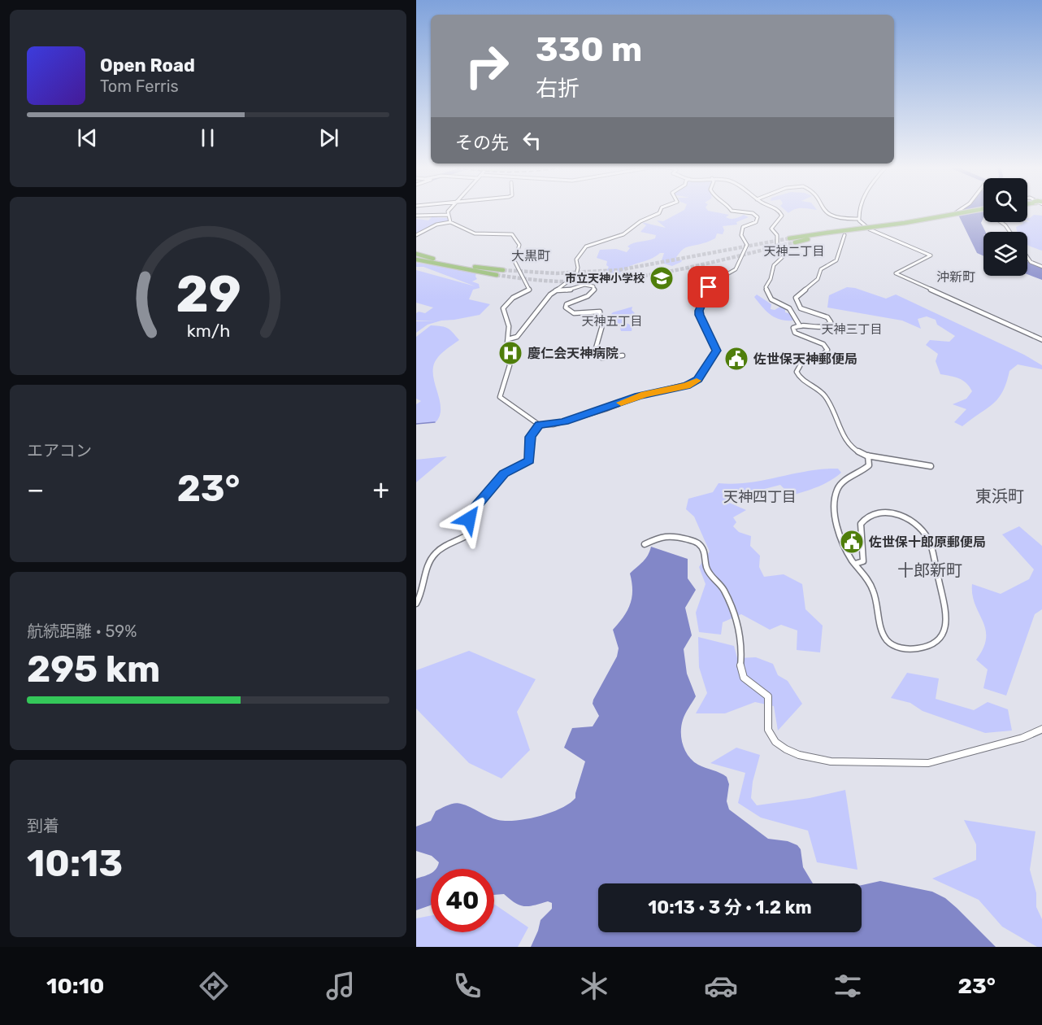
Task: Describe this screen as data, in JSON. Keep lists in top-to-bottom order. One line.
{"districts":["天神二丁目","大黒町","沖新町","天神五丁目","天神三丁目","東浜町","天神四丁目","十郎新町"],"places":{"school or university":["市立天神小学校"],"hospital":["慶仁会天神病院"],"public building":["佐世保天神郵便局","佐世保十郎原郵便局"]},"page":{"turn":["330 m","右折"],"song":["Open Road","Tom Ferris"],"then":"その先","tile":["エアコン",["航続距離 · 59%","295 km"],["到着","10:13"]],"heat":["−","23°","+"],"limit":"40","trip":"10:13 · 3 分 · 1.2 km","tabs":["10:10","23°"],"gauge":["29","km/h"]}}
